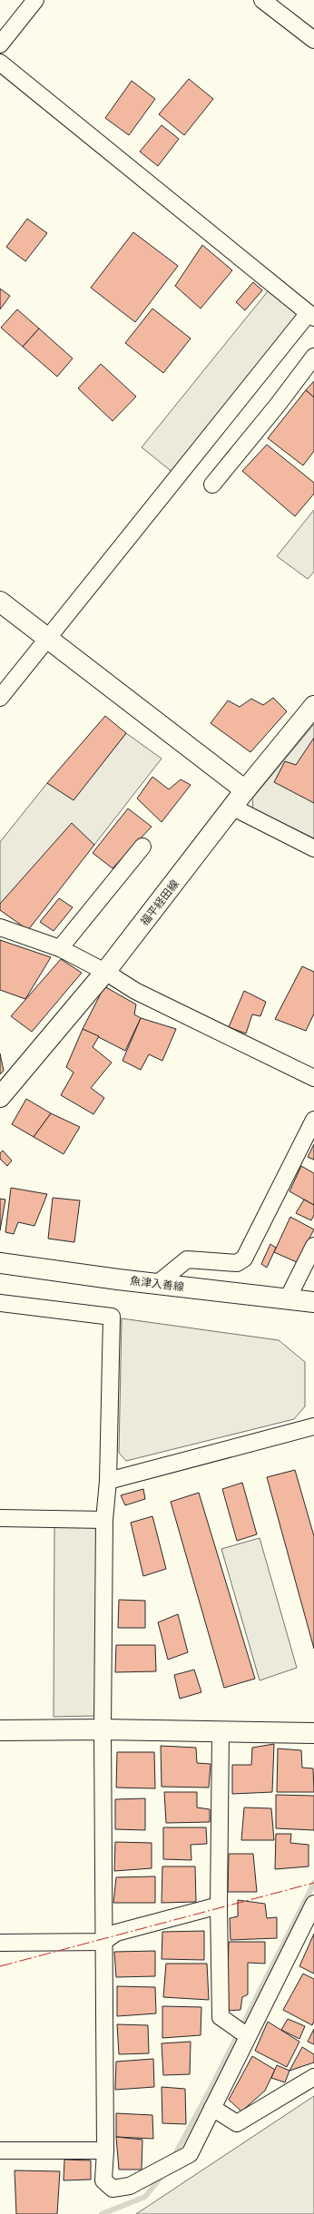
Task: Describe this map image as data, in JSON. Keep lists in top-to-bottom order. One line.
{"streets":{"main road":["福平経田線","魚津入善線"]}}
